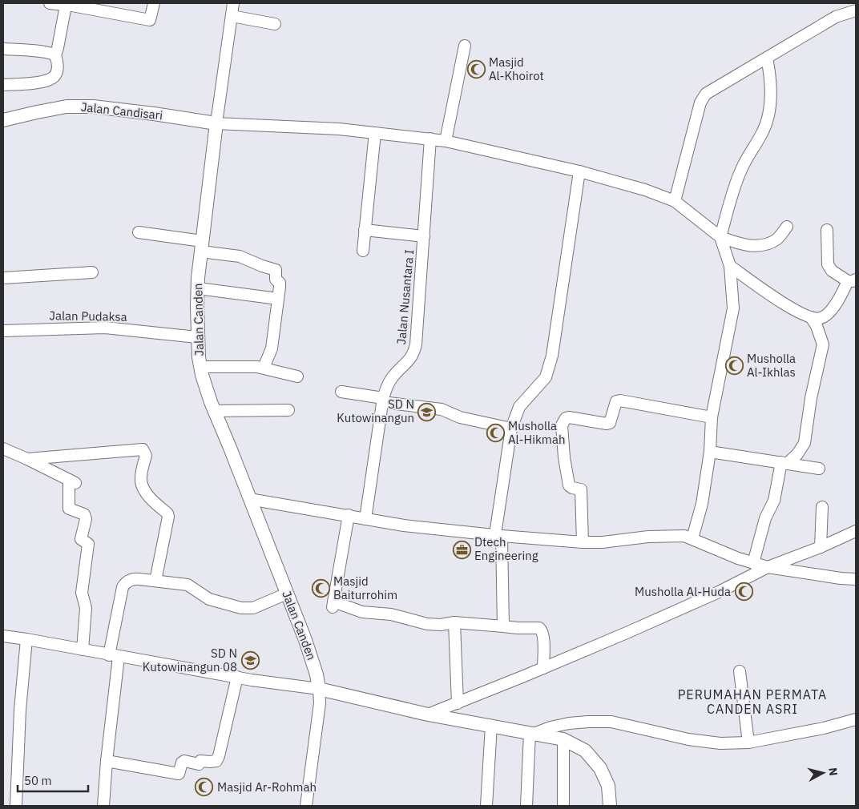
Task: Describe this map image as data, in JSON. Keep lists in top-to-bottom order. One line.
{"streets":{"street":["Jalan Candisari","Jalan Nusantara I","Jalan Pudaksa","Jalan Canden"]},"crossings":[["Jalan Candisari","Jalan Canden"],["Jalan Pudaksa","Jalan Canden"]],"districts":["PERUMAHAN PERMATA CANDEN ASRI"],"places":{"mosque":["Masjid Al-Khoirot","Musholla Al-Ikhlas","Musholla Al-Hikmah","Masjid Baiturrohim","Musholla Al-Huda","Masjid Ar-Rohmah"],"school or university":["SD N Kutowinangun","SD N Kutowinangun 08"],"office":["Dtech Engineering"]},"scale_bar":"50 m","north":"right"}
